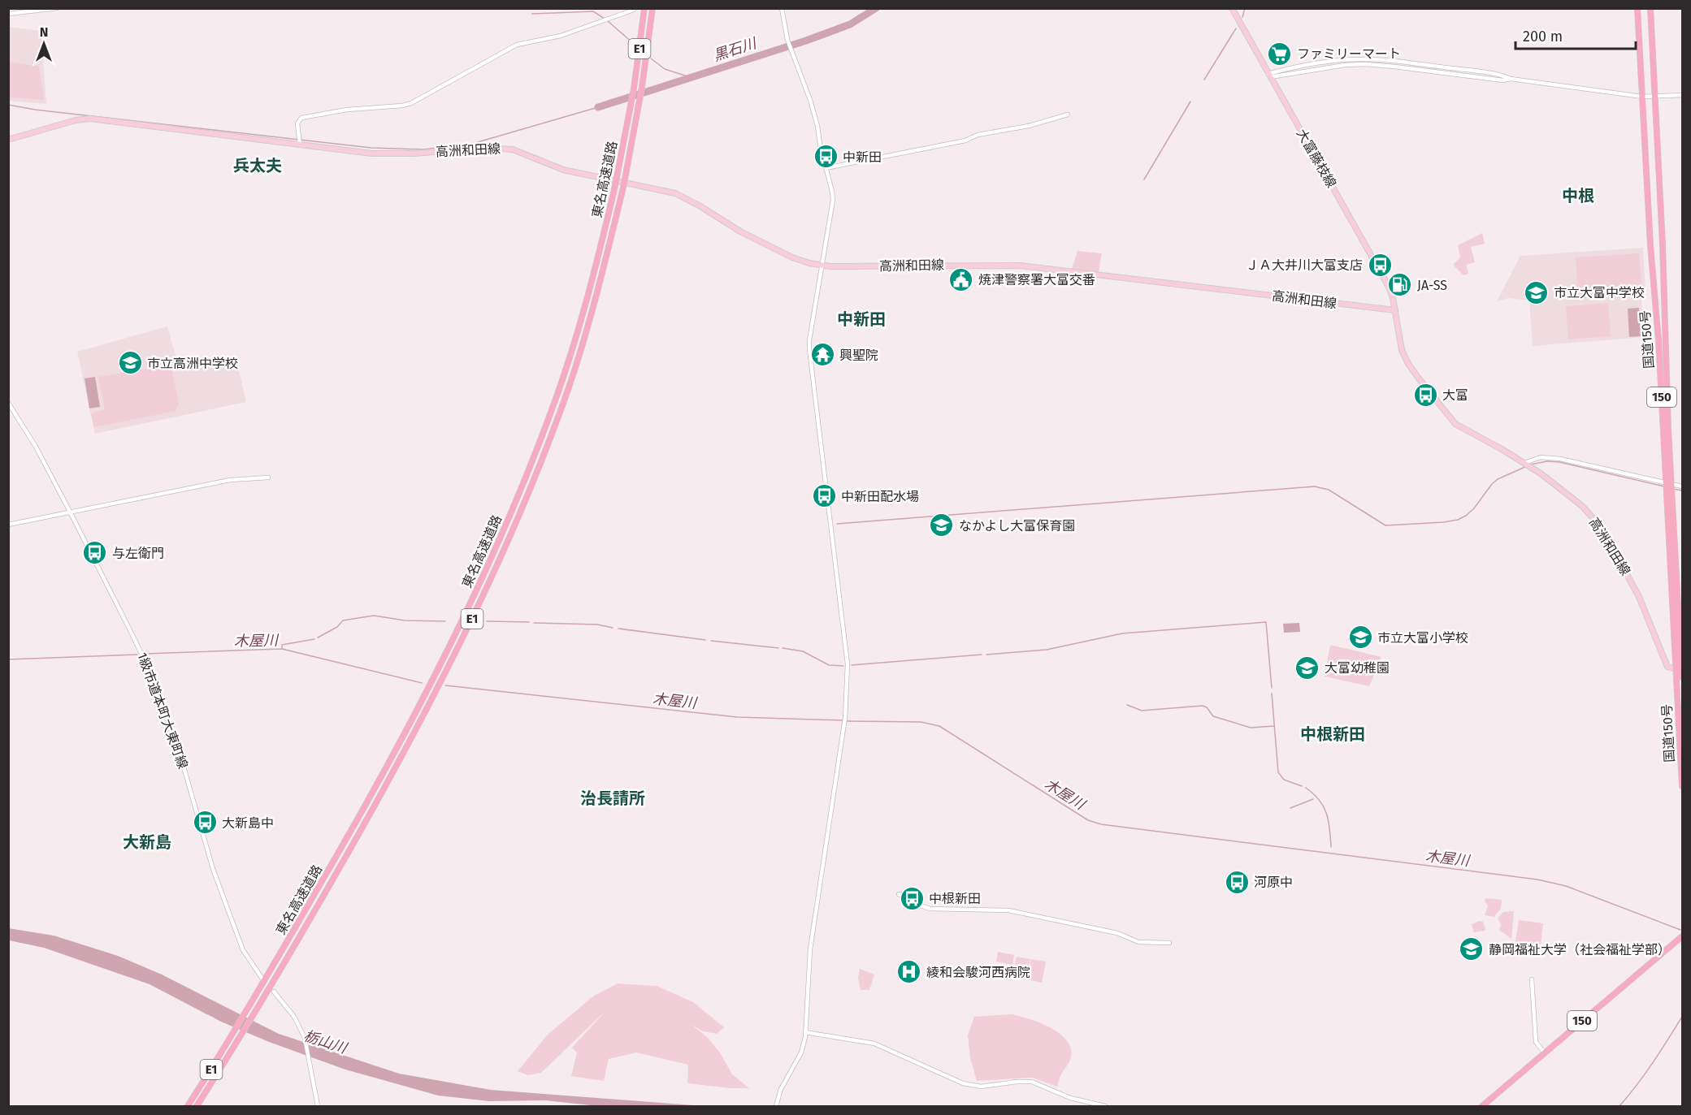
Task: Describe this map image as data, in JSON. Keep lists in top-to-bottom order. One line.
{"streets":{"highway":["E1","東名高速道路","国道150号","150"],"main road":["高洲和田線","大富藤枝線"],"street":["1級市道本町大東町線"]},"crossings":[["高洲和田線","大富藤枝線"],["高洲和田線","国道150号"]],"districts":["兵太夫","中根","中新田","中根新田","治長請所","大新島"],"water":["黒石川","木屋川","栃山川"],"places":{"supermarket":["ファミリーマート"],"bus stop":["中新田","ＪＡ大井川大富支店","大富","中新田配水場","与左衛門","大新島中","河原中","中根新田"],"public building":["焼津警察署大富交番"],"fuel station":["JA-SS"],"school or university":["市立大富中学校","市立高洲中学校","なかよし大富保育園","市立大富小学校","大富幼稚園","静岡福祉大学（社会福祉学部）"],"temple":["興聖院"],"hospital":["綾和会駿河西病院"]},"scale_bar":"200 m","north":"top"}
